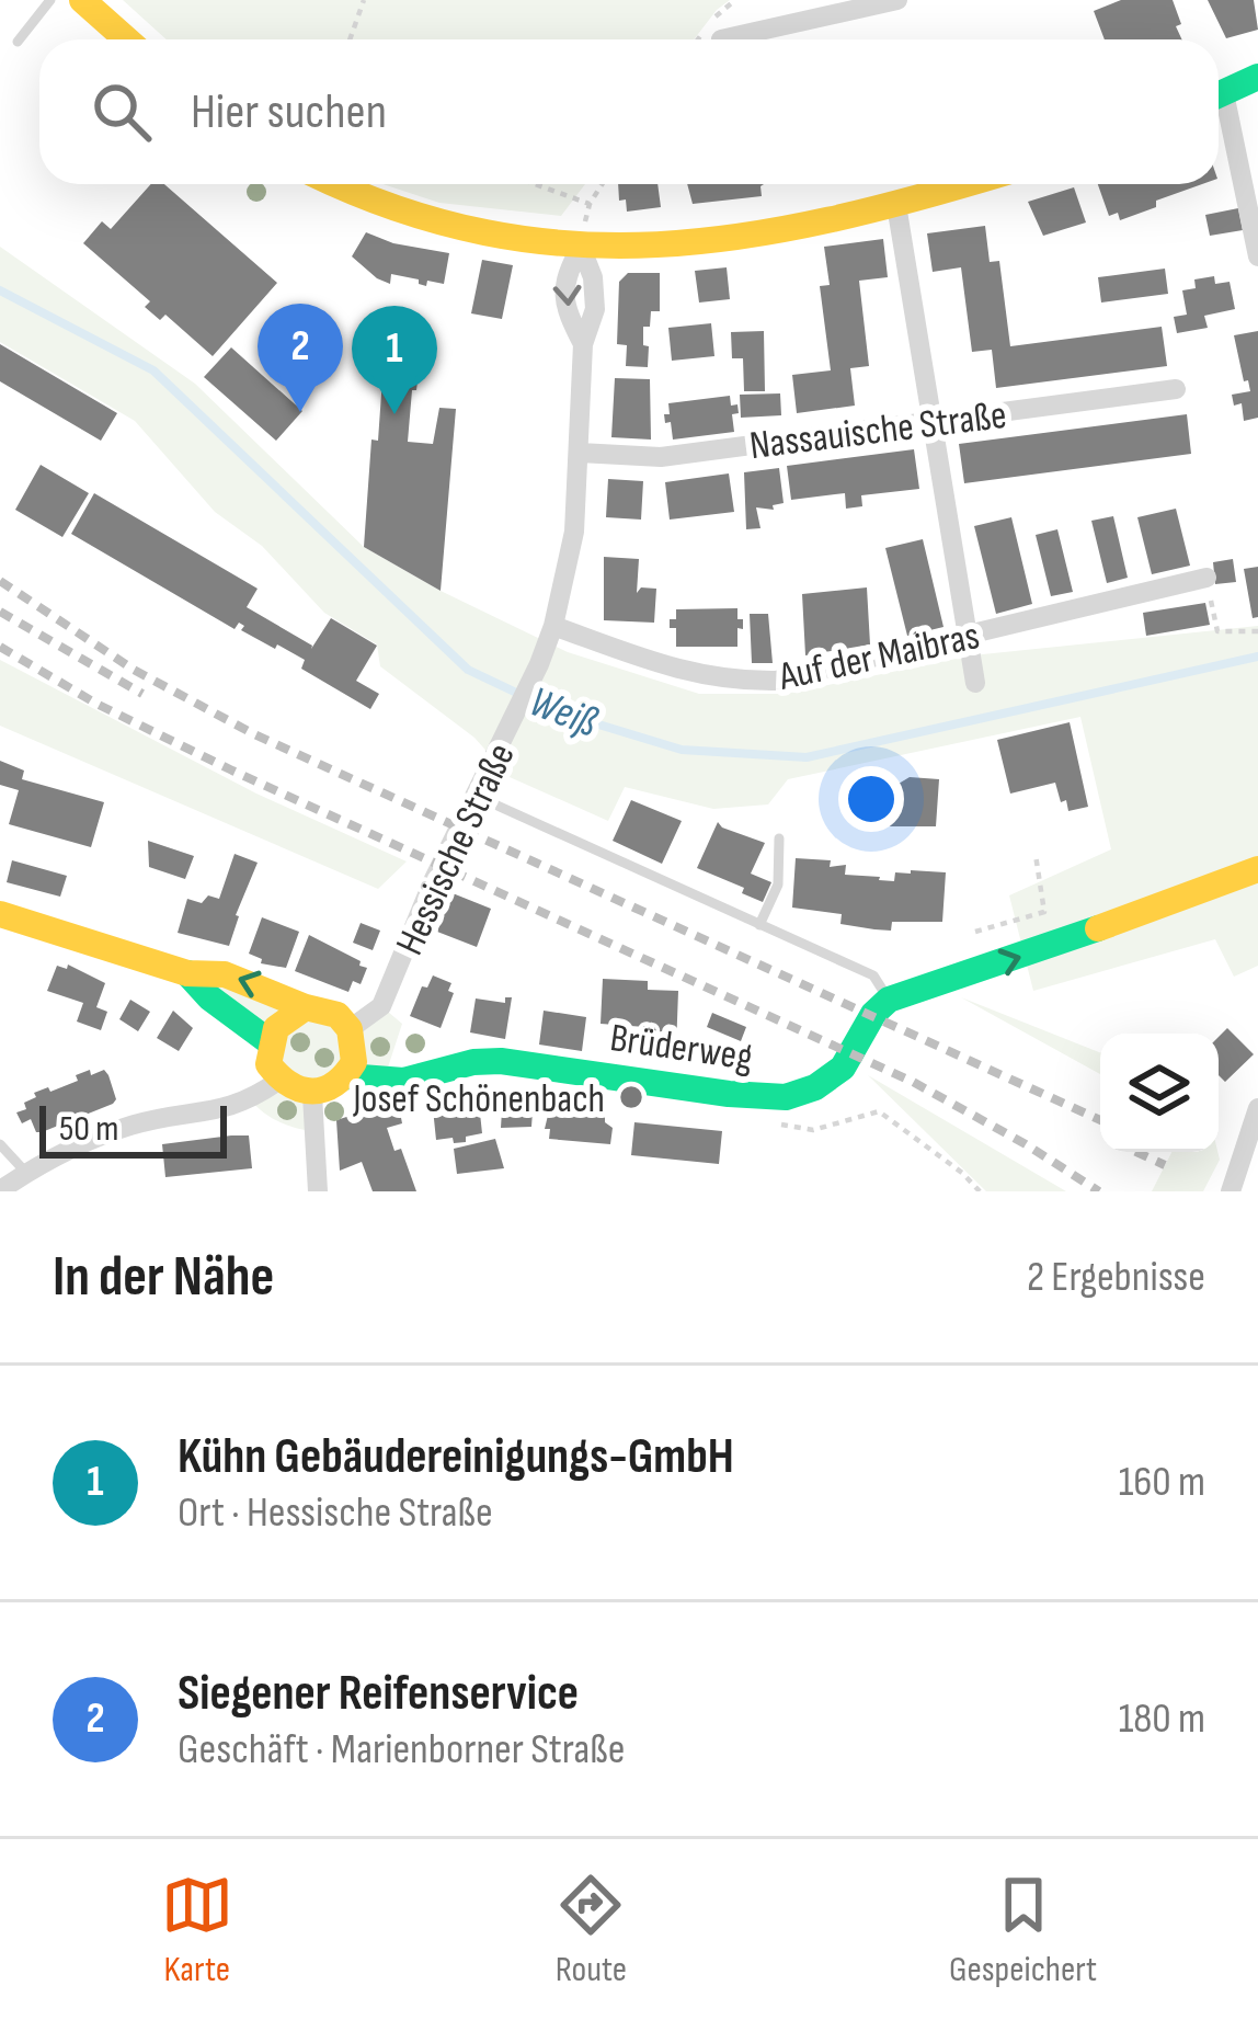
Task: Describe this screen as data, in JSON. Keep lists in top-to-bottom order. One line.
{"streets":{"street":["Nassauische Straße","Auf der Maibras","Hessische Straße","Brüderweg"]},"crossings":[["Nassauische Straße","Hessische Straße"],["Auf der Maibras","Hessische Straße"],["Hessische Straße","Brüderweg"]],"water":["Weiß"],"places":["Josef Schönenbach"],"scale_bar":"50 m","page":{"search":"Hier suchen","pins":["2","1"],"scale":"50 m","heading":["In der Nähe","2 Ergebnisse"],"list":[{"mark":"1","name":"Kühn Gebäudereinigungs-GmbH","note":"Ort · Hessische Straße","value":"160 m"},{"mark":"2","name":"Siegener Reifenservice","note":"Geschäft · Marienborner Straße","value":"180 m"}],"nav":["Karte","Route","Gespeichert"]}}
